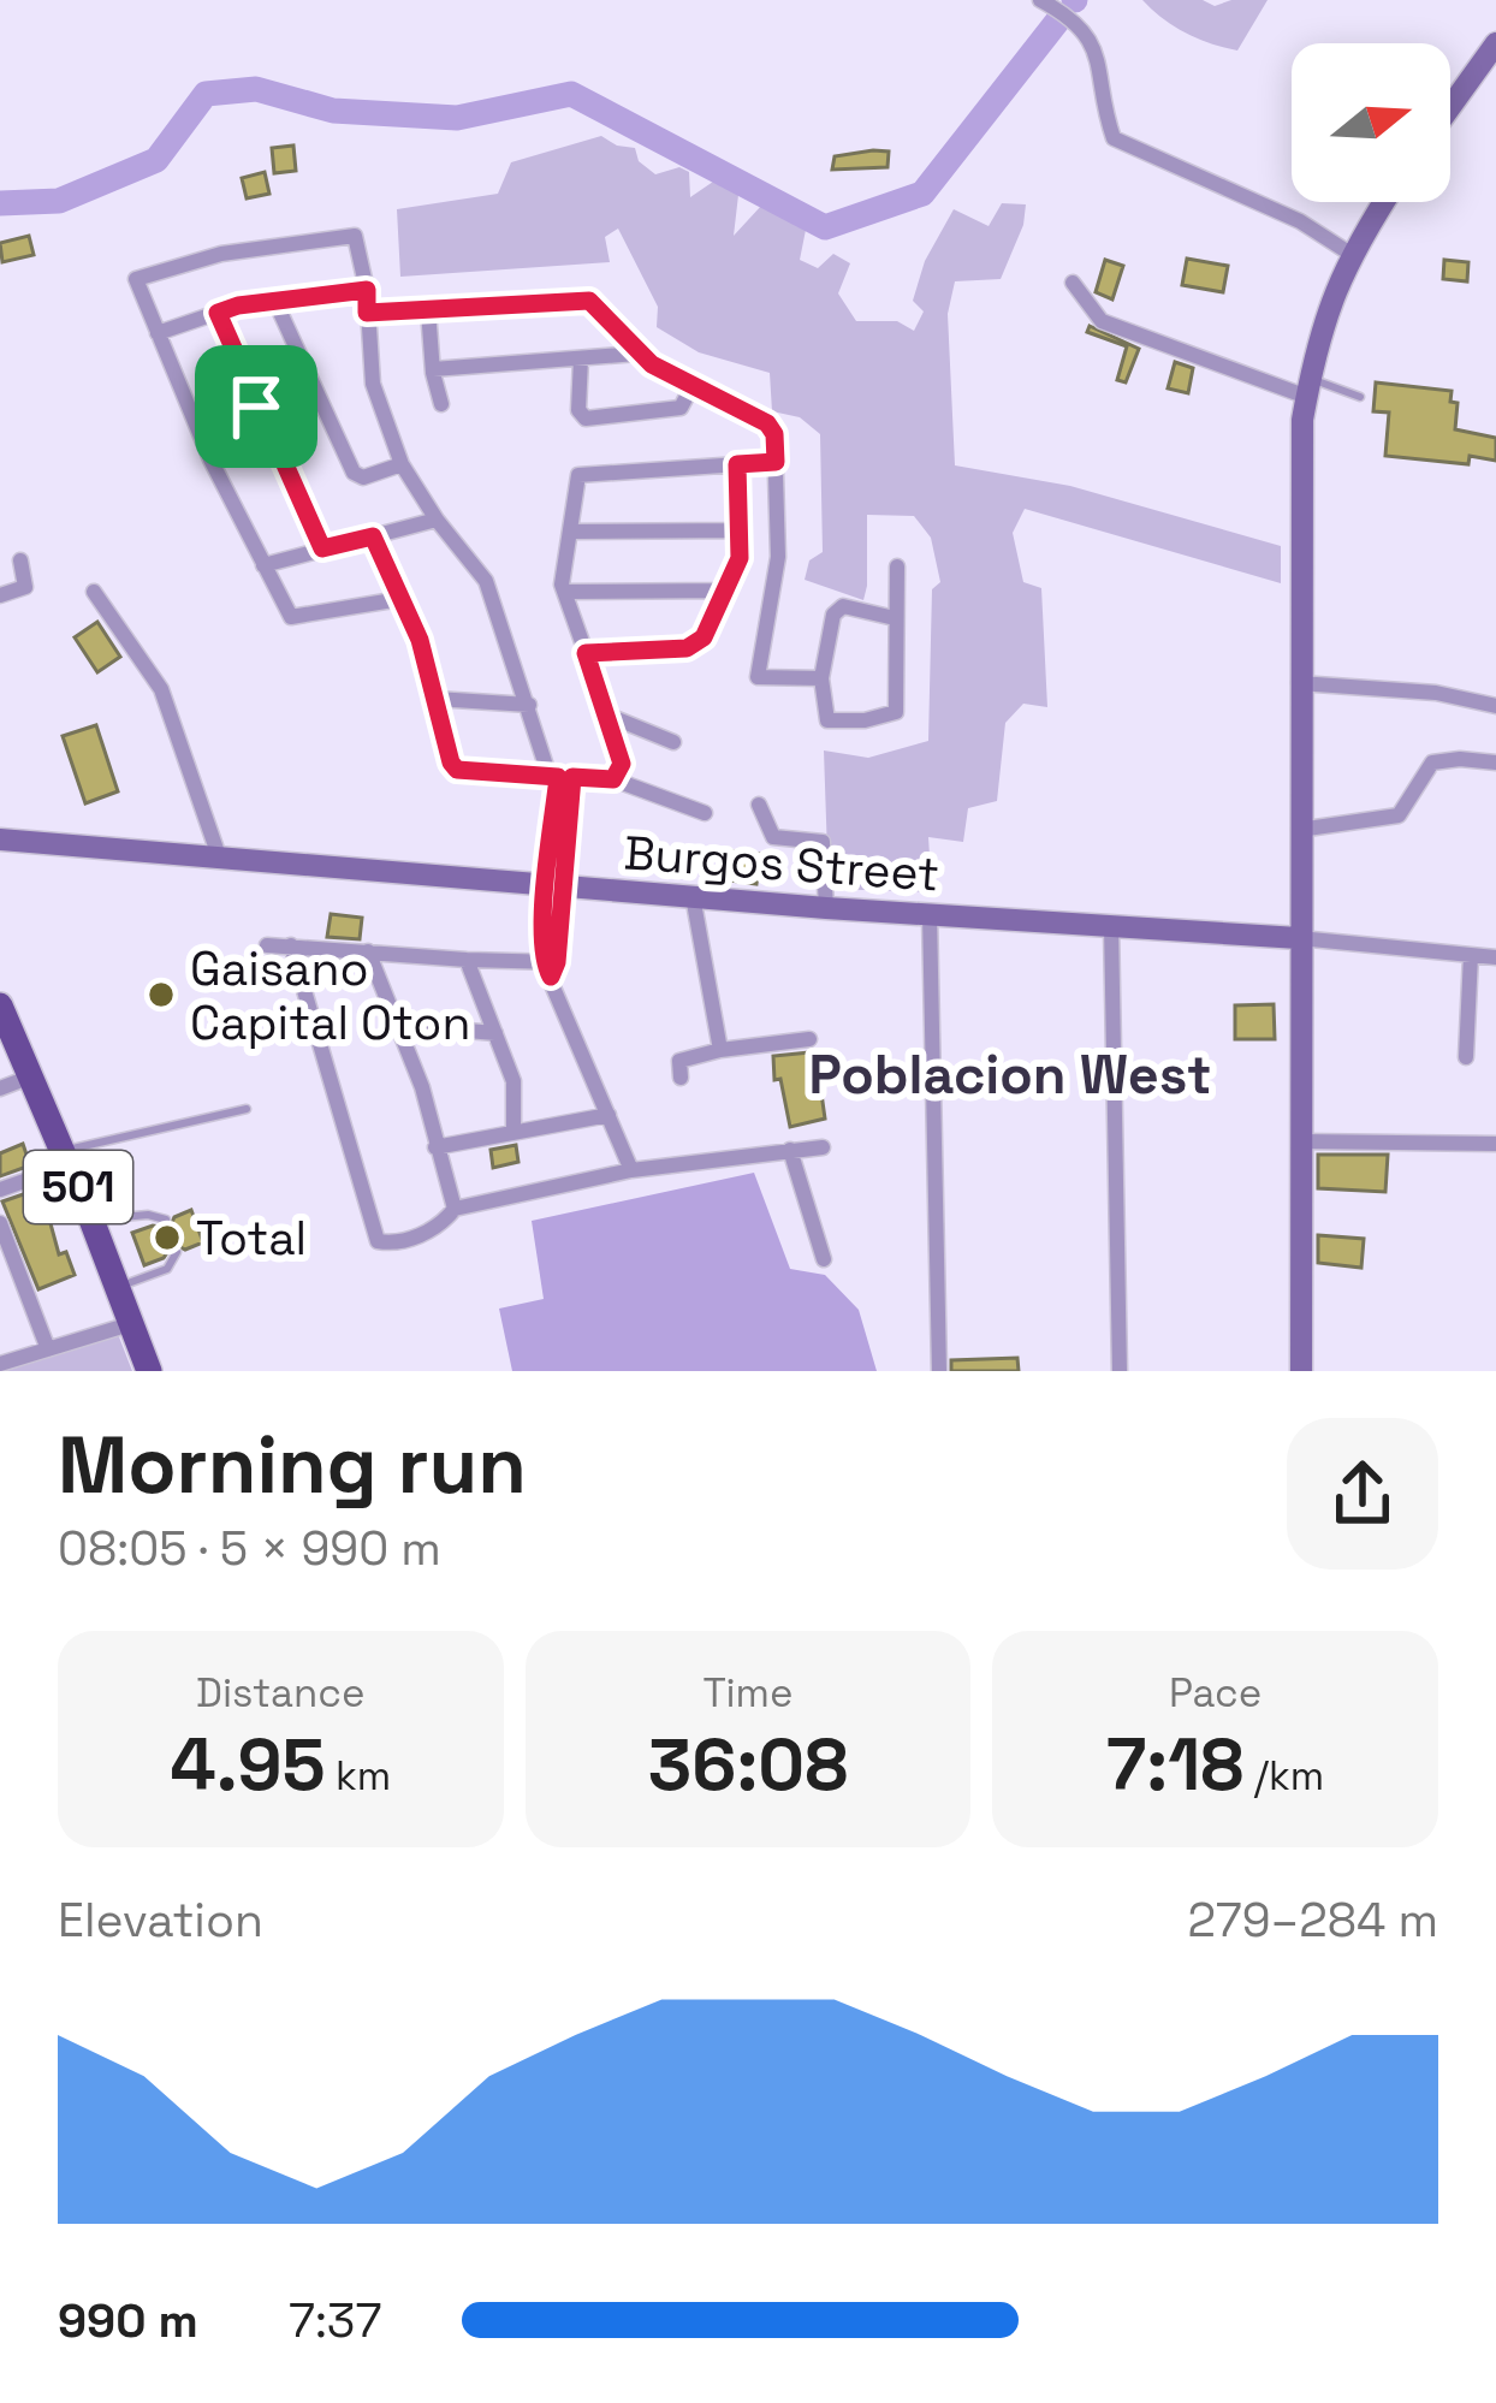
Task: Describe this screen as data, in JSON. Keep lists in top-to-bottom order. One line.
{"streets":{"main road":["Burgos Street","501"]},"districts":["Poblacion West"],"places":["Gaisano Capital Oton","Total"],"north":"right","page":{"heading":["Morning run","08:05 · 5 × 990 m"],"stats":[["Distance","4.95 km"],["Time","36:08"],["Pace","7:18 /km"]],"chart":["Elevation","279–284 m"],"list":[{"name":"990 m","note":"7:37"}]}}
